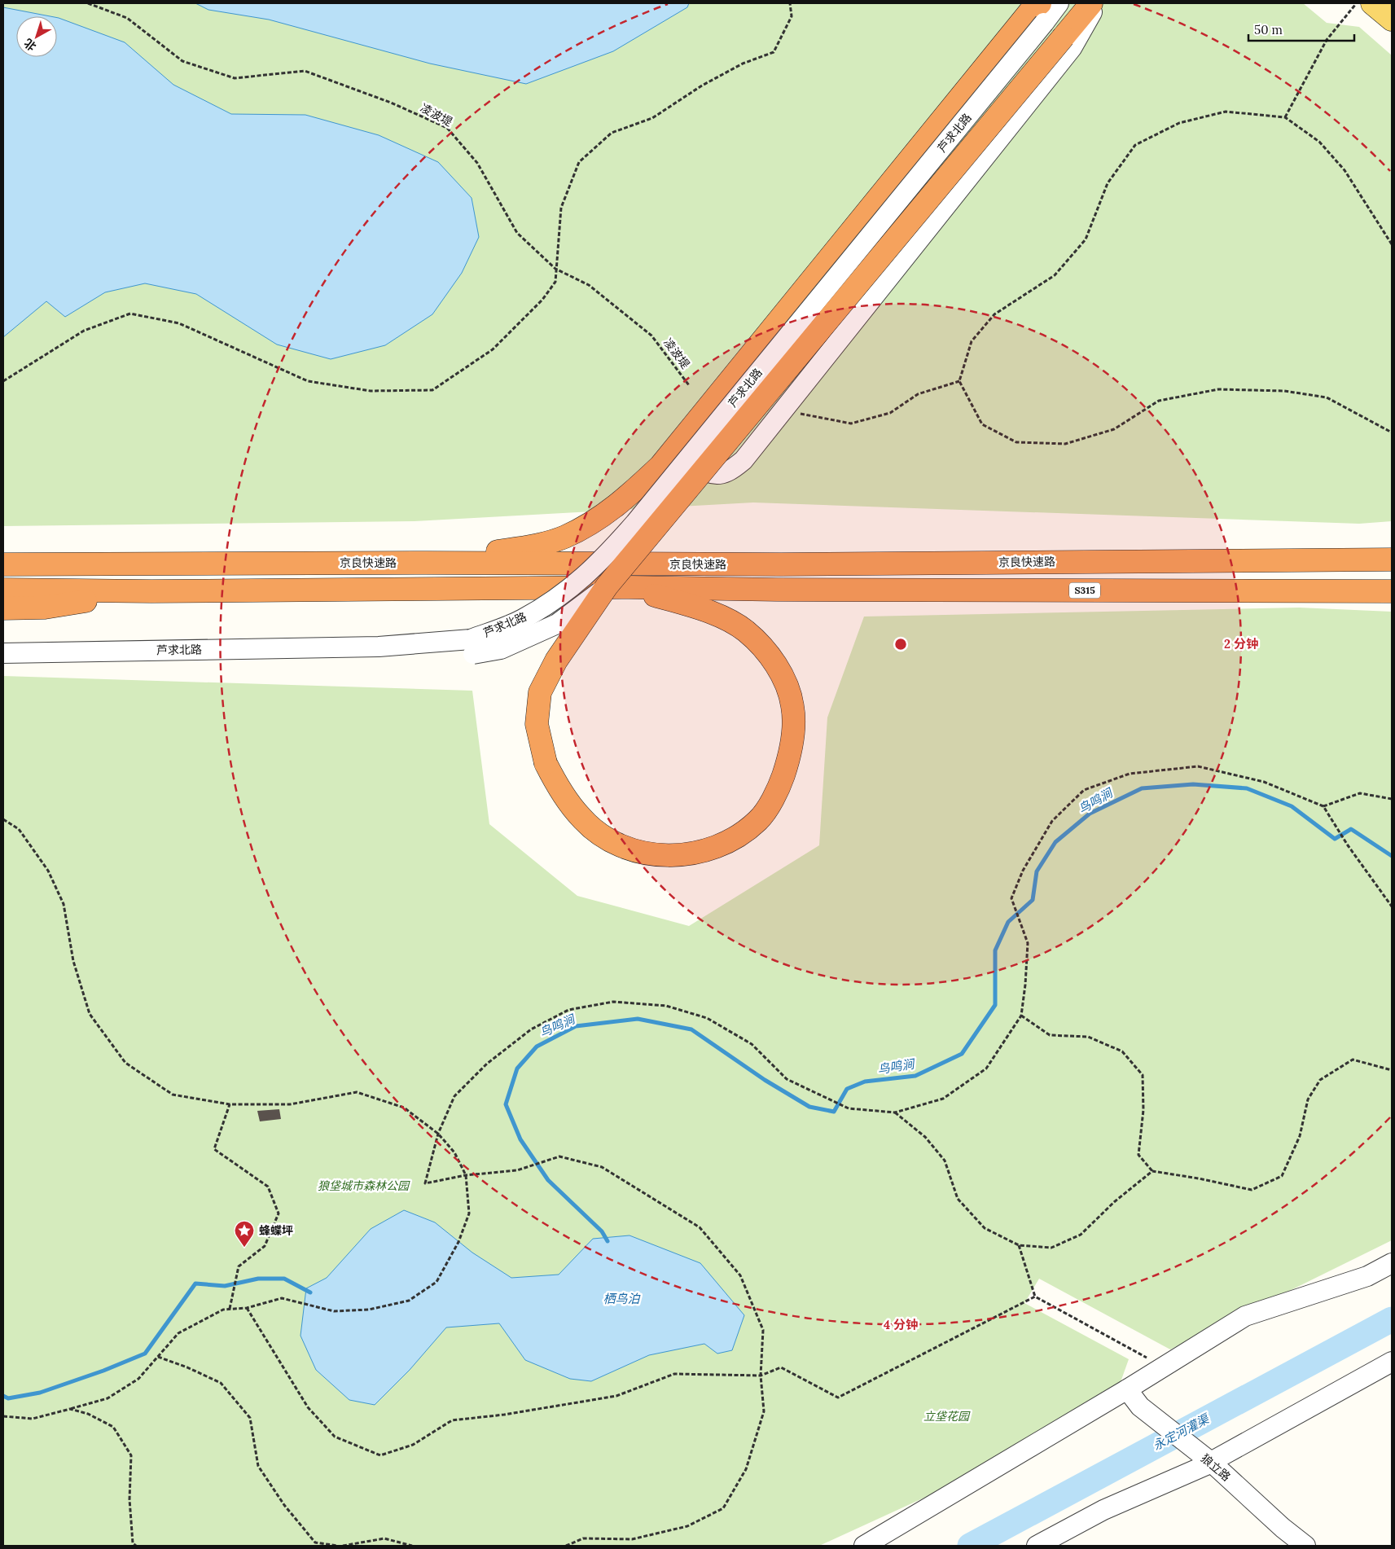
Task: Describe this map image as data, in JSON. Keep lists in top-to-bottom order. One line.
{"streets":{"highway":["京良快速路","S315"],"street":["芦求北路","狼立路"],"path":["凌波堤"]},"water":["鸟鸣涧","栖鸟泊","永定河灌渠"],"parks":["狼垡城市森林公园","立垡花园"],"places":{"place":["蜂蝶坪"]},"scale_bar":"50 m","north":"bottom left","rings":["2 分钟","4 分钟"]}
